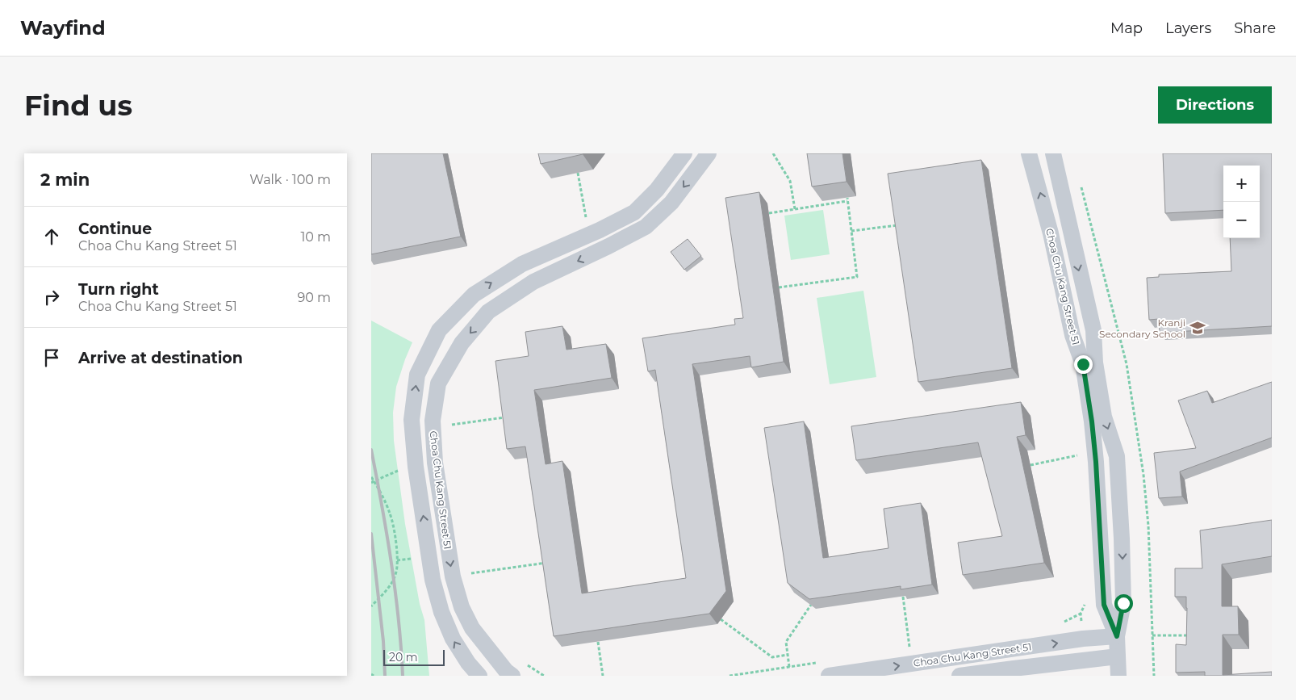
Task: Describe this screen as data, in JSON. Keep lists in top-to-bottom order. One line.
{"streets":{"street":["Choa Chu Kang Street 51"]},"places":{"school or university":["Kranji Secondary School"]},"scale_bar":"20 m","page":{"header":"Wayfind","nav":["Map","Layers","Share"],"buttons":"Directions","title":"Find us","heading":["2 min","Walk · 100 m"],"map_buttons":["+","−"],"list":[["Continue","Choa Chu Kang Street 51","10 m"],["Turn right","Choa Chu Kang Street 51","90 m"],"Arrive at destination"],"scale":"20 m"}}
